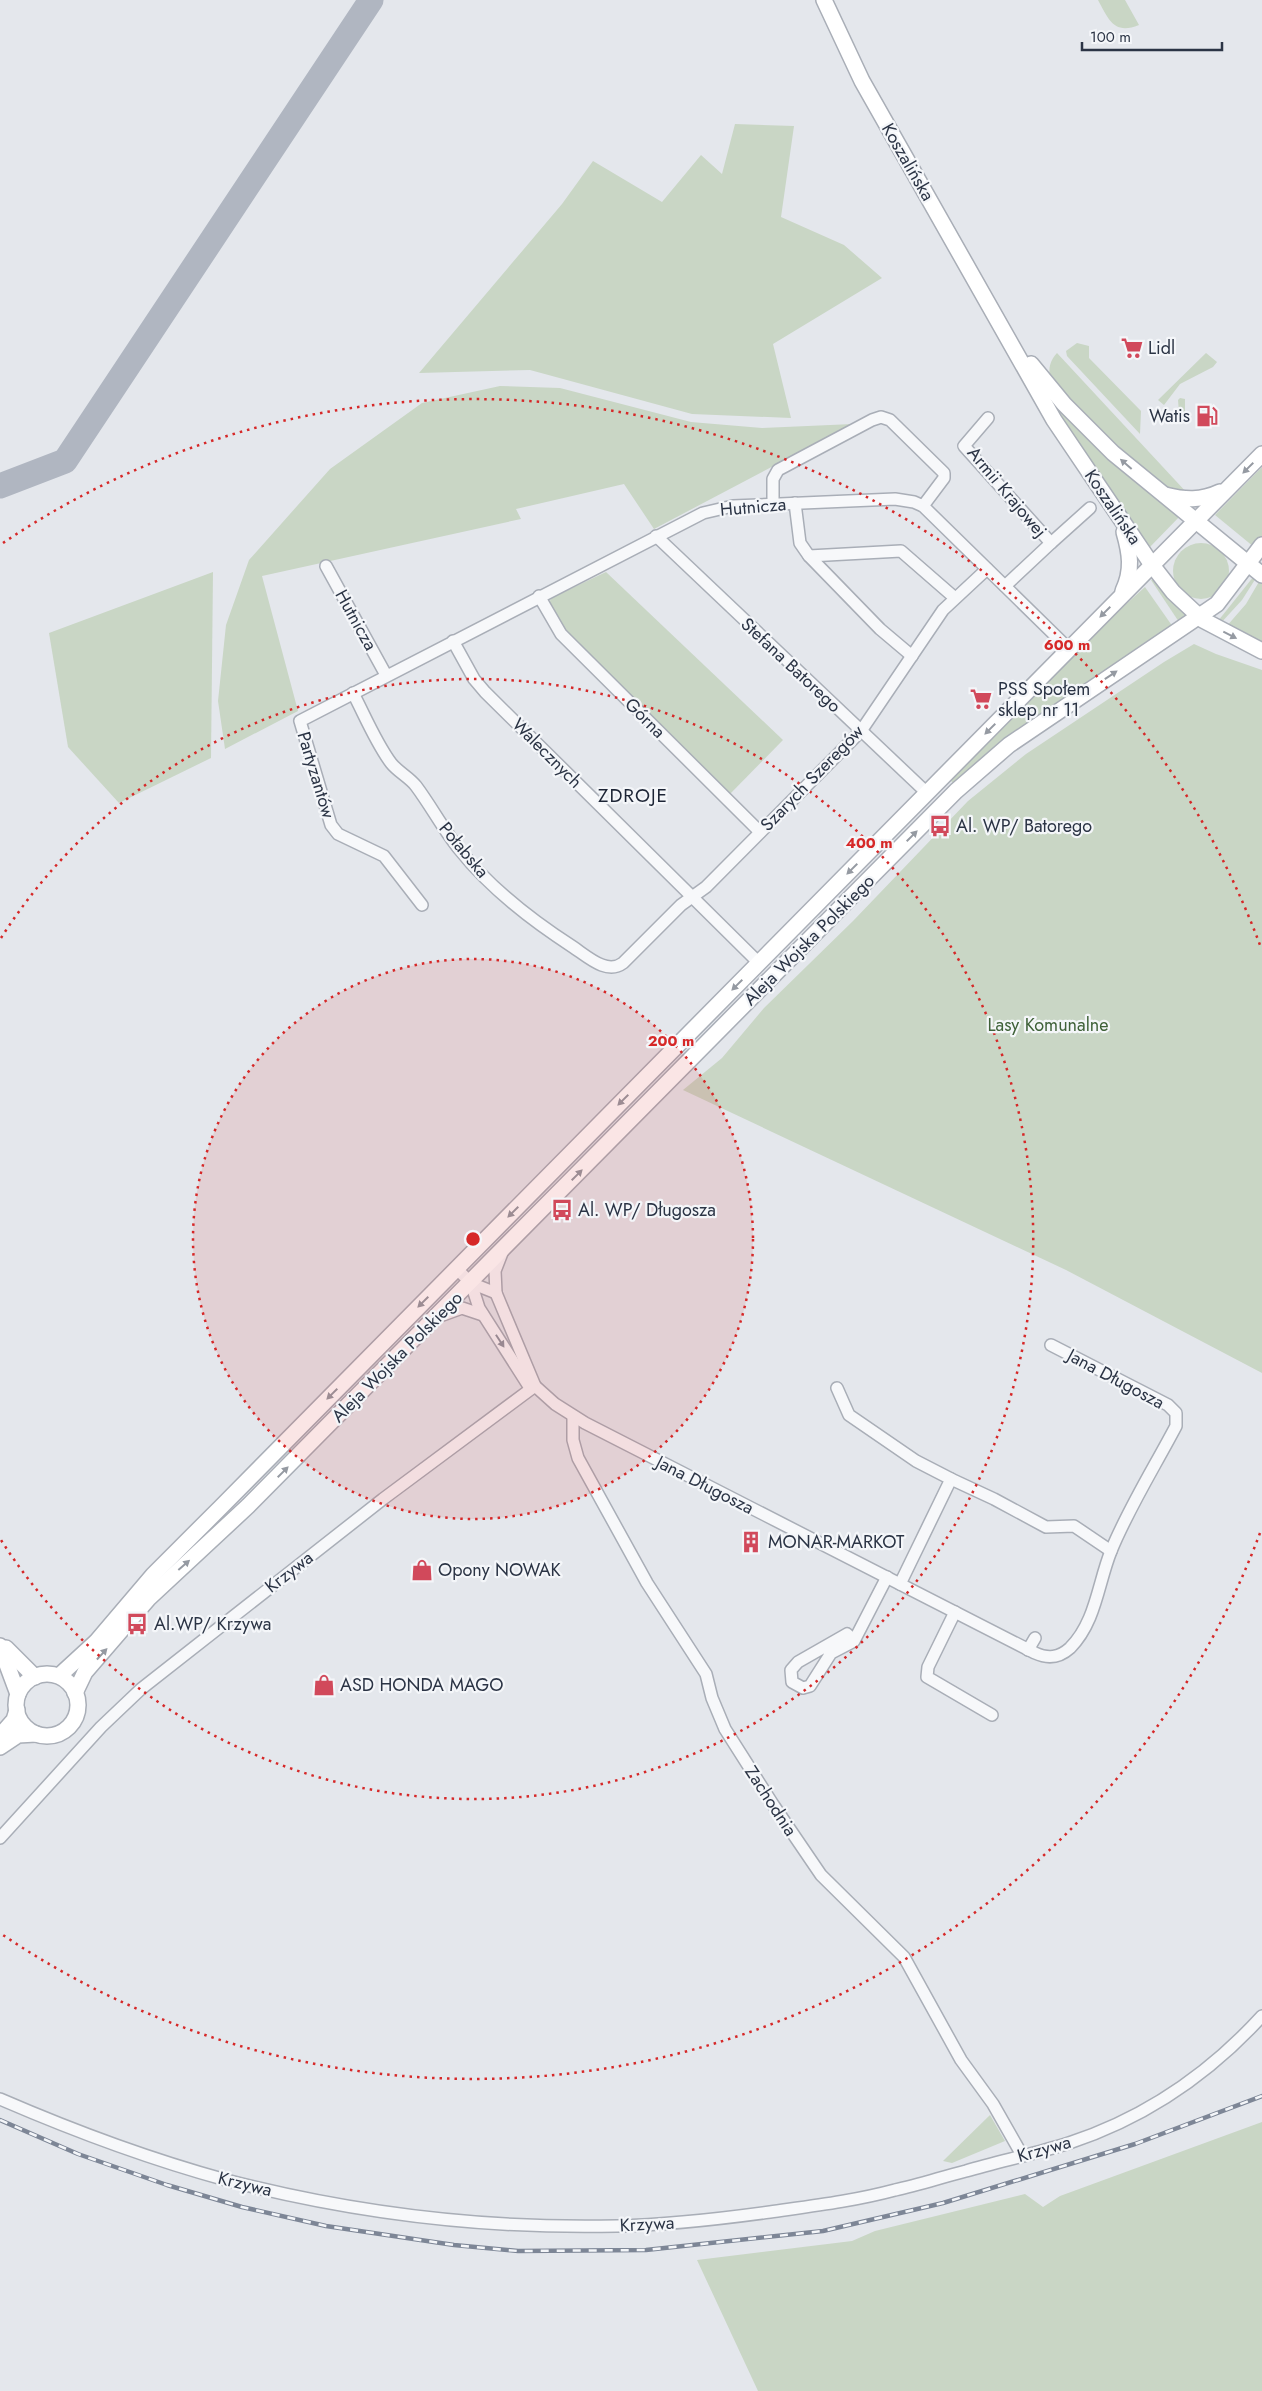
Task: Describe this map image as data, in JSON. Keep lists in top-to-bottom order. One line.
{"streets":{"main road":["Koszalińska","Aleja Wojska Polskiego"],"street":["Armii Krajowej","Hutnicza","Stefana Batorego","Górna","Walecznych","Partyzantów","Szarych Szeregów","Połabska","Jana Długosza","Krzywa","Zachodnia"]},"crossings":[["Koszalińska","Aleja Wojska Polskiego"],["Armii Krajowej","Hutnicza"],["Hutnicza","Stefana Batorego"],["Hutnicza","Górna"],["Hutnicza","Walecznych"],["Hutnicza","Partyzantów"],["Hutnicza","Szarych Szeregów"],["Hutnicza","Połabska"],["Hutnicza","Aleja Wojska Polskiego"],["Stefana Batorego","Szarych Szeregów"],["Stefana Batorego","Aleja Wojska Polskiego"],["Górna","Szarych Szeregów"],["Walecznych","Szarych Szeregów"],["Walecznych","Aleja Wojska Polskiego"],["Szarych Szeregów","Połabska"],["Jana Długosza","Krzywa"],["Jana Długosza","Zachodnia"],["Krzywa","Zachodnia"]],"districts":["ZDROJE"],"parks":["Lasy Komunalne"],"places":{"supermarket":["Lidl","PSS Społem sklep nr 11"],"fuel station":["Watis"],"bus stop":["Al. WP/ Batorego","Al. WP/ Długosza","Al.WP/ Krzywa"],"building":["MONAR-MARKOT"],"shop":["Opony NOWAK","ASD HONDA MAGO"]},"scale_bar":"100 m","rings":["600 m","400 m","200 m"]}
